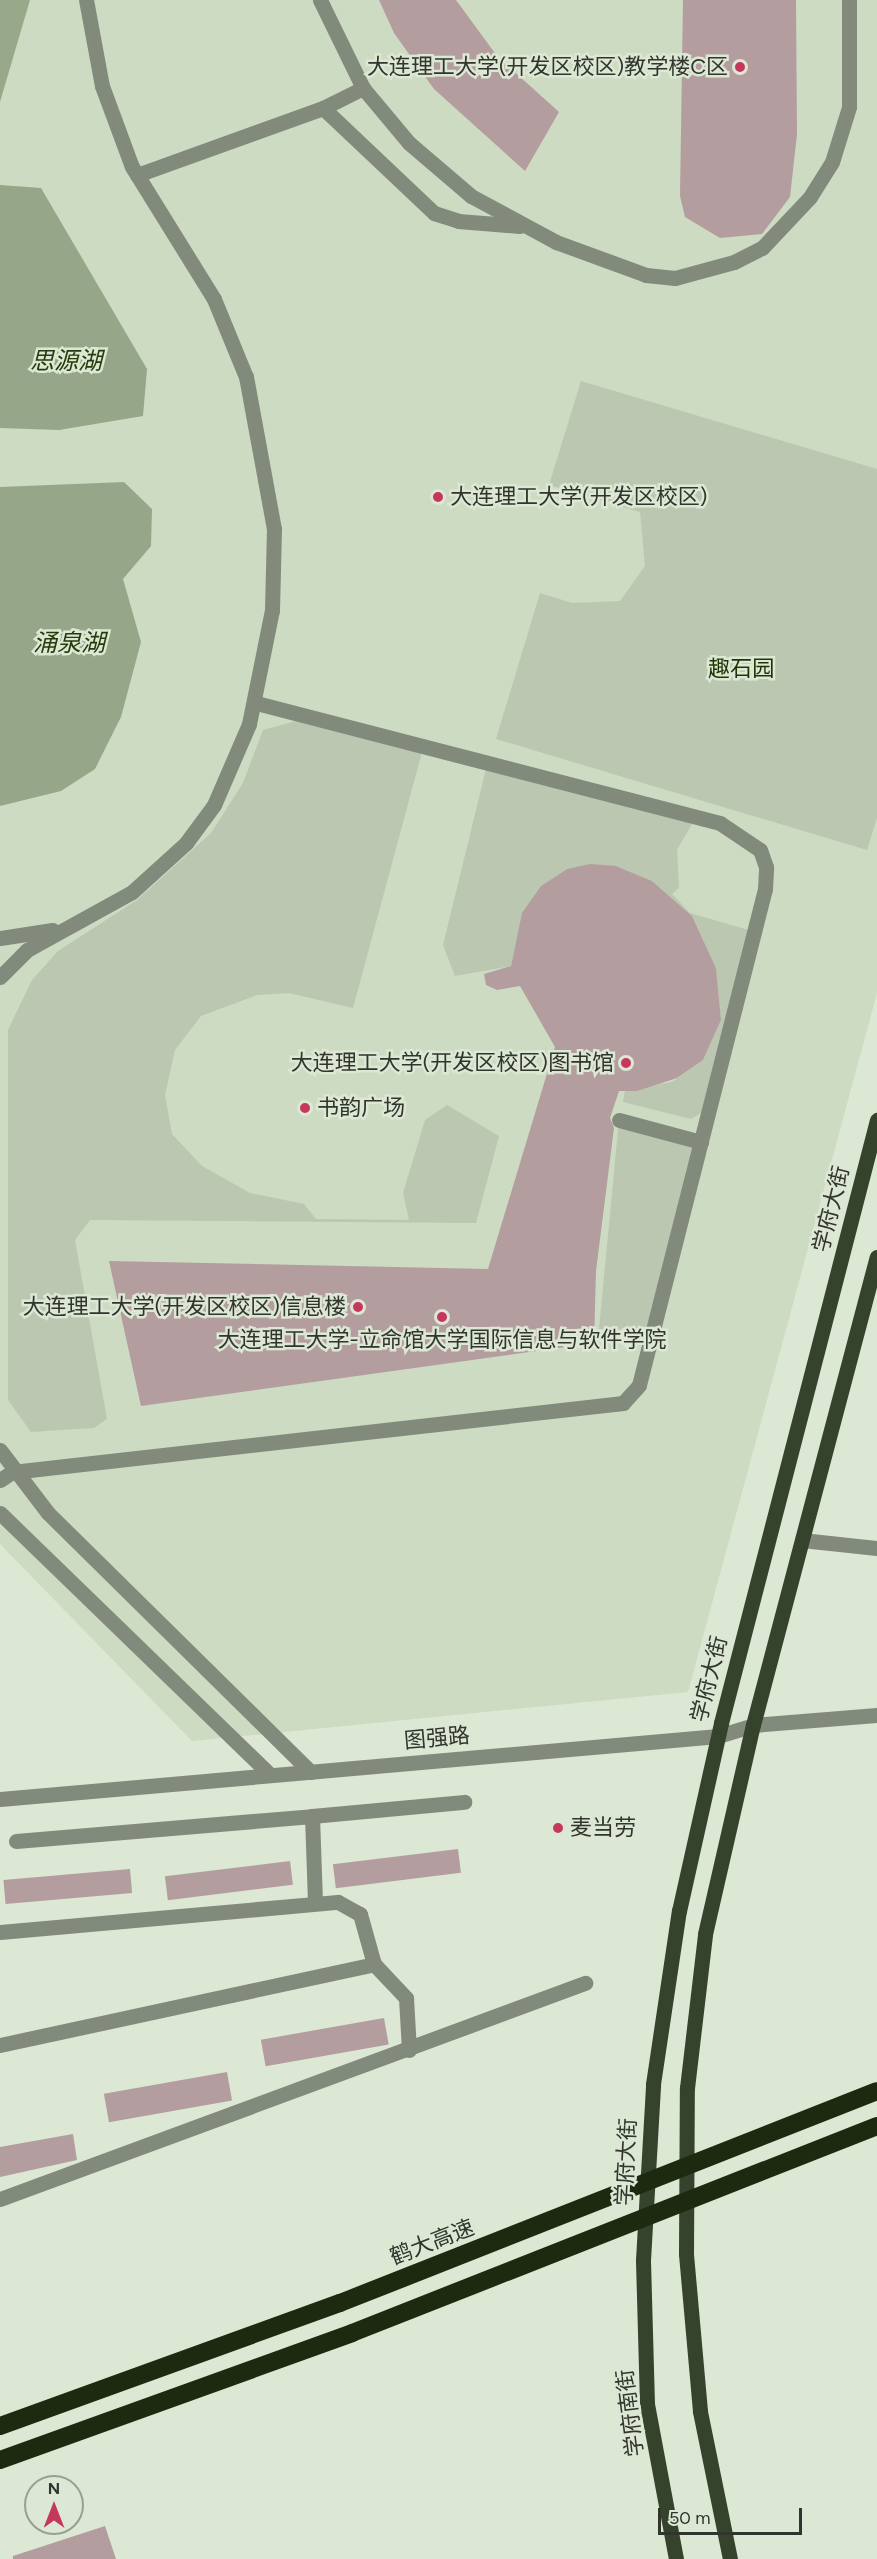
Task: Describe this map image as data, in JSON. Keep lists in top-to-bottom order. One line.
{"streets":{"highway":["鹤大高速"],"main road":["学府大街","学府南街"],"street":["图强路"]},"crossings":[["学府大街","图强路"],["学府大街","学府南街"]],"water":["思源湖","涌泉湖"],"parks":["趣石园"],"places":["大连理工大学(开发区校区)教学楼C区","大连理工大学(开发区校区)","大连理工大学(开发区校区)图书馆","书韵广场","大连理工大学(开发区校区)信息楼","大连理工大学-立命馆大学国际信息与软件学院","麦当劳"],"scale_bar":"50 m","north":"top"}
